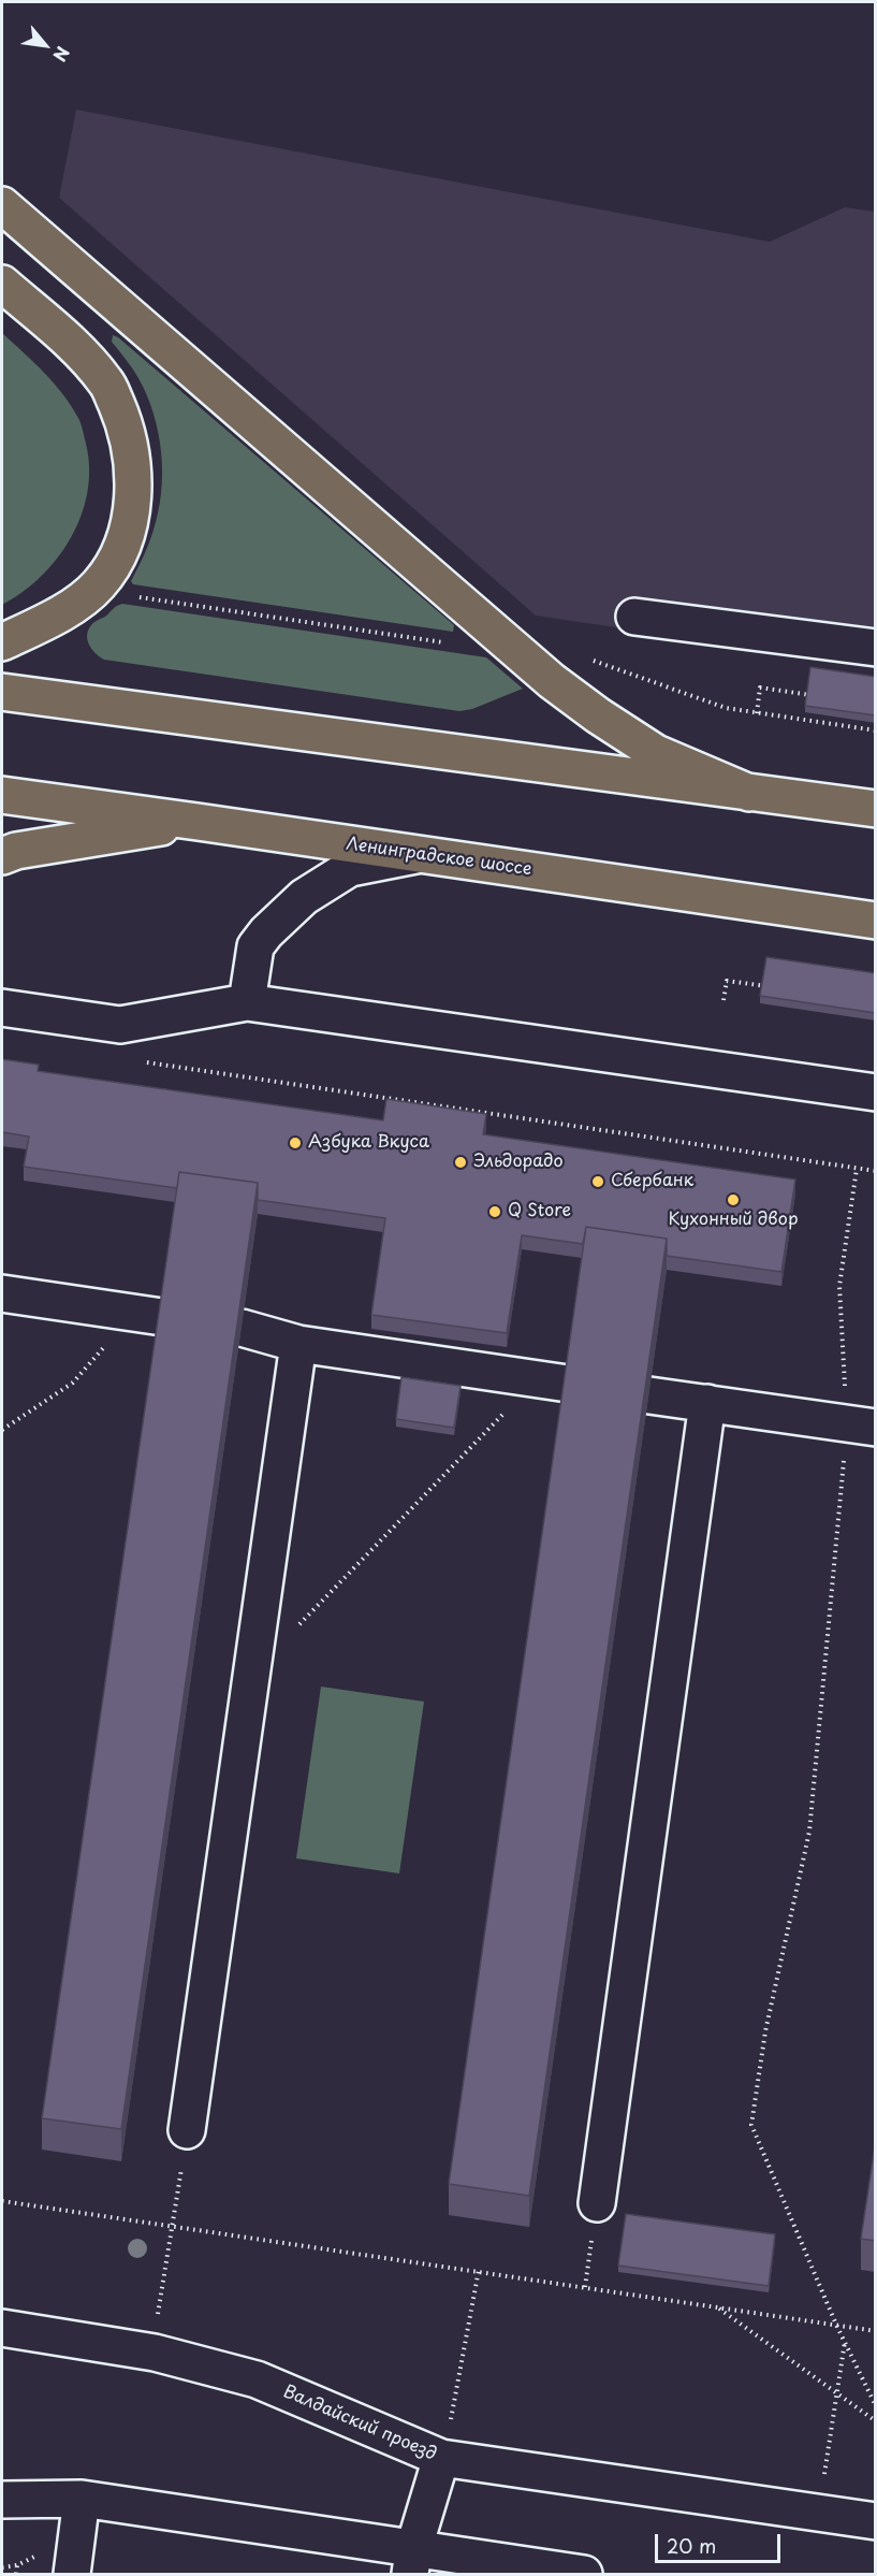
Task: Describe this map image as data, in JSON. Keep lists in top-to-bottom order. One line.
{"streets":{"main road":["Ленинградское шоссе"],"street":["Валдайский проезд"]},"places":["Азбука Вкуса","Эльдорадо","Сбербанк","Кухонный двор","Q Store"],"scale_bar":"20 m","north":"bottom right"}
